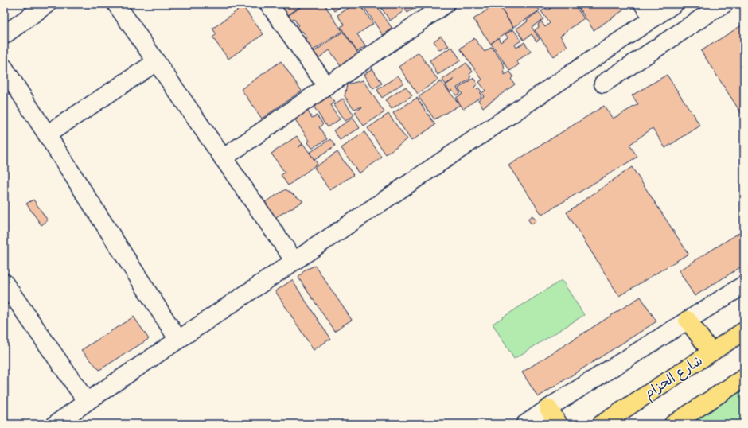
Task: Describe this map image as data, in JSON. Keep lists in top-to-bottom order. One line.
{"streets":{"main road":["شارع الحزام"]}}
